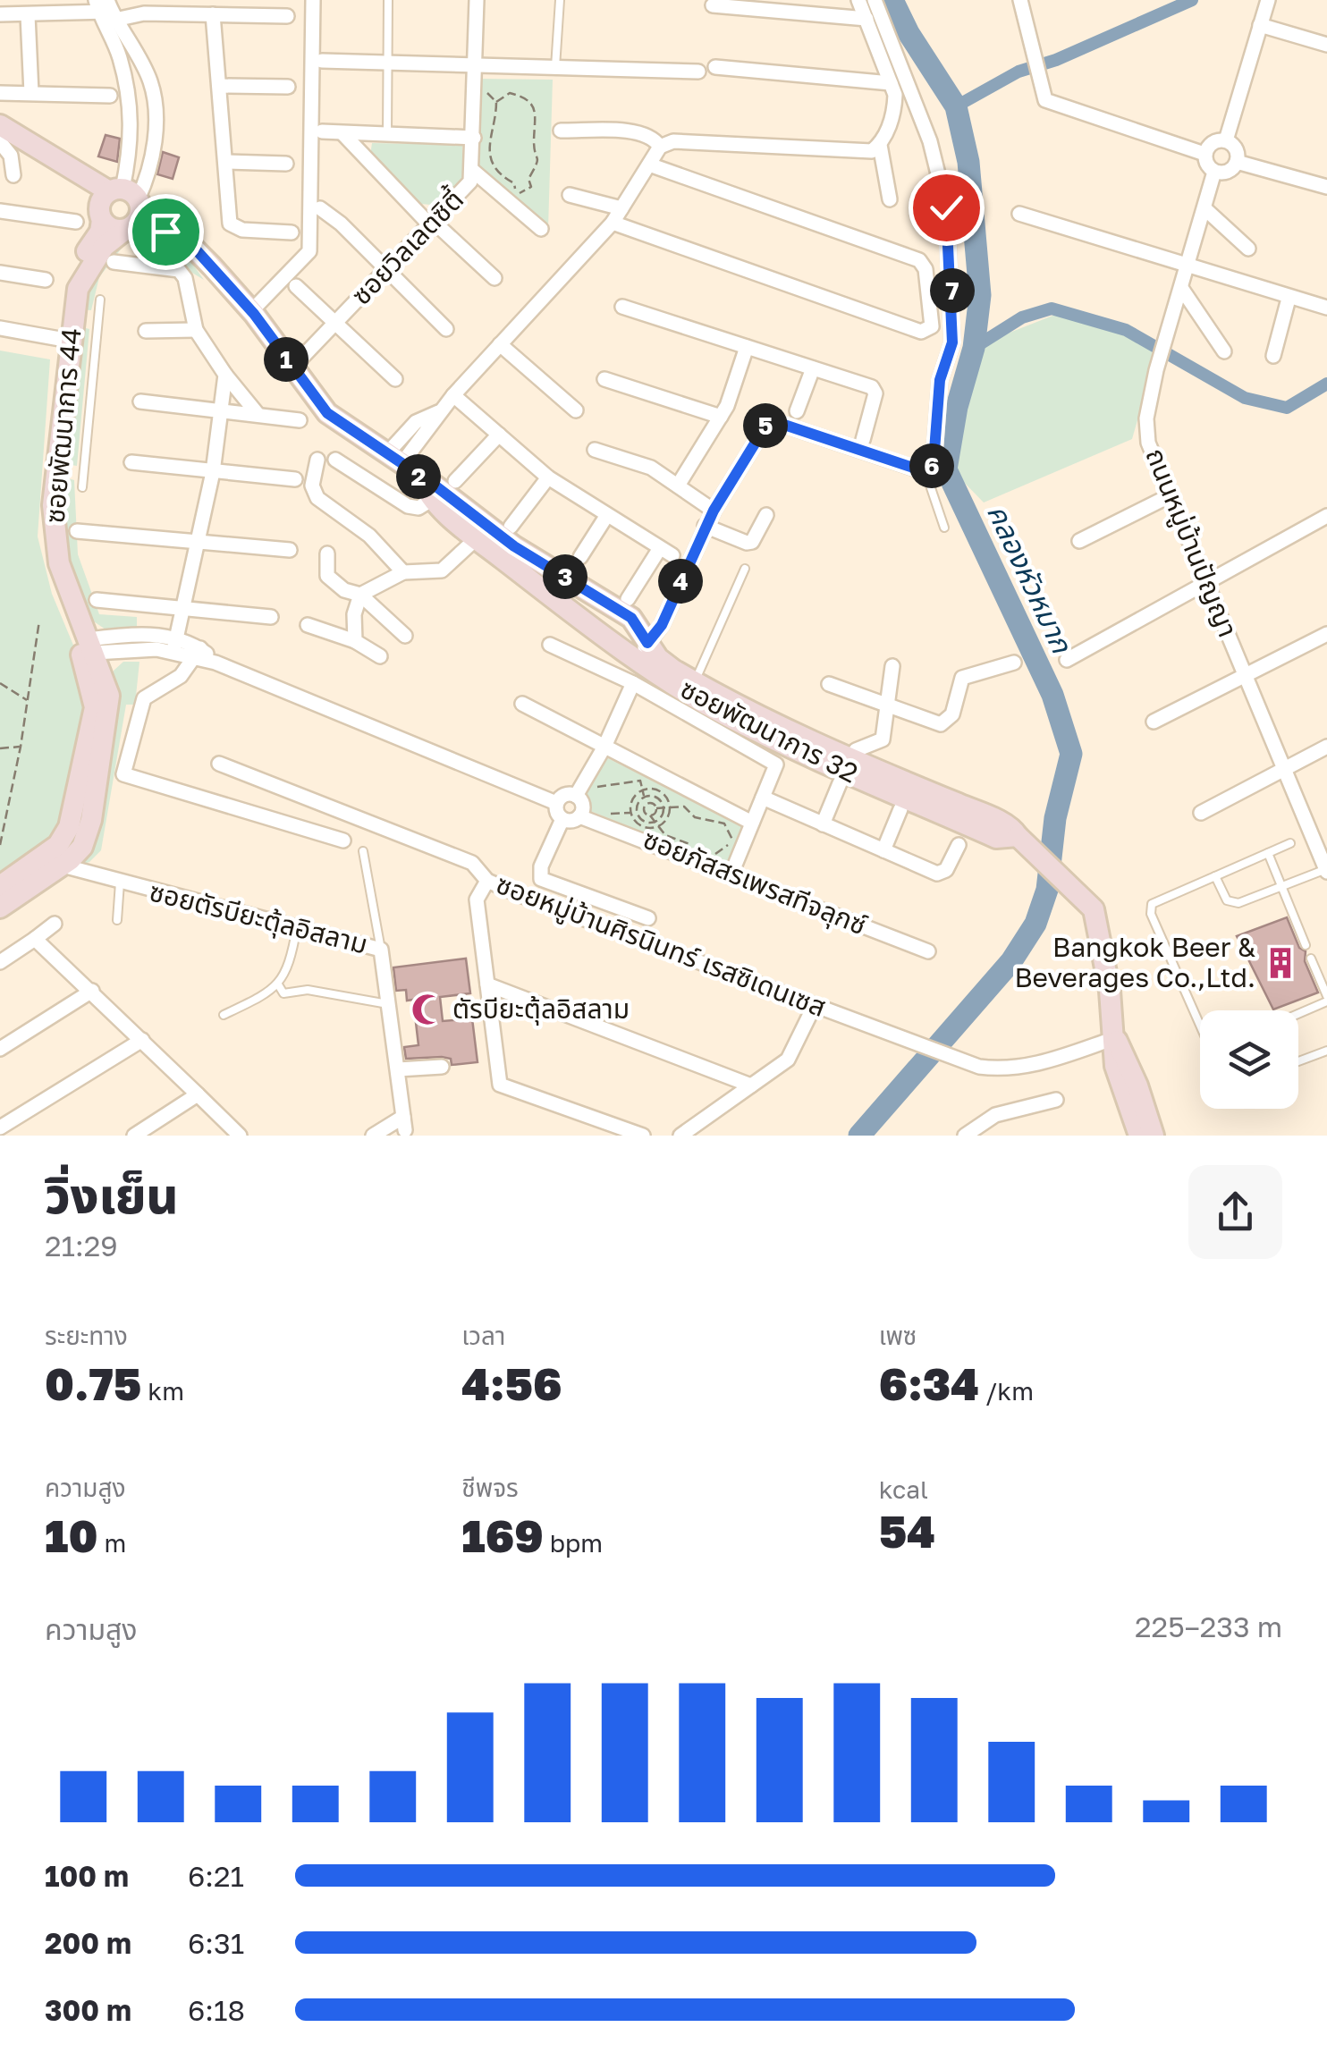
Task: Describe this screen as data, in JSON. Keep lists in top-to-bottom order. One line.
{"streets":{"street":["ซอยวิลเลตซิตี้","ซอยพัฒนาการ 44","ถนนหมู่บ้านปัญญา","ซอยพัฒนาการ 32","ซอยภัสสรเพรสทีจลุกซ์","ซอยตัรบียะตุ้ลอิสลาม","ซอยหมู่บ้านศิรนินทร์ เรสซิเดนเซส"]},"crossings":[["ซอยวิลเลตซิตี้","ซอยพัฒนาการ 32"],["ซอยพัฒนาการ 44","ซอยพัฒนาการ 32"],["ซอยพัฒนาการ 44","ซอยตัรบียะตุ้ลอิสลาม"],["ซอยพัฒนาการ 32","ซอยหมู่บ้านศิรนินทร์ เรสซิเดนเซส"]],"water":["คลองหัวหมาก"],"places":{"building":["Bangkok Beer & Beverages Co.,Ltd."],"mosque":["ตัรบียะตุ้ลอิสลาม"]},"page":{"pins":["7","1","5","6","2","3","4"],"heading":["วิ่งเย็น","21:29"],"stats":[["ระยะทาง","0.75 km"],["เวลา","4:56"],["เพซ","6:34 /km"],["ความสูง","10 m"],["ชีพจร","169 bpm"],["kcal","54"]],"chart":["ความสูง","225–233 m"],"list":[{"name":"100 m","note":"6:21"},{"name":"200 m","note":"6:31"},{"name":"300 m","note":"6:18"}]}}
